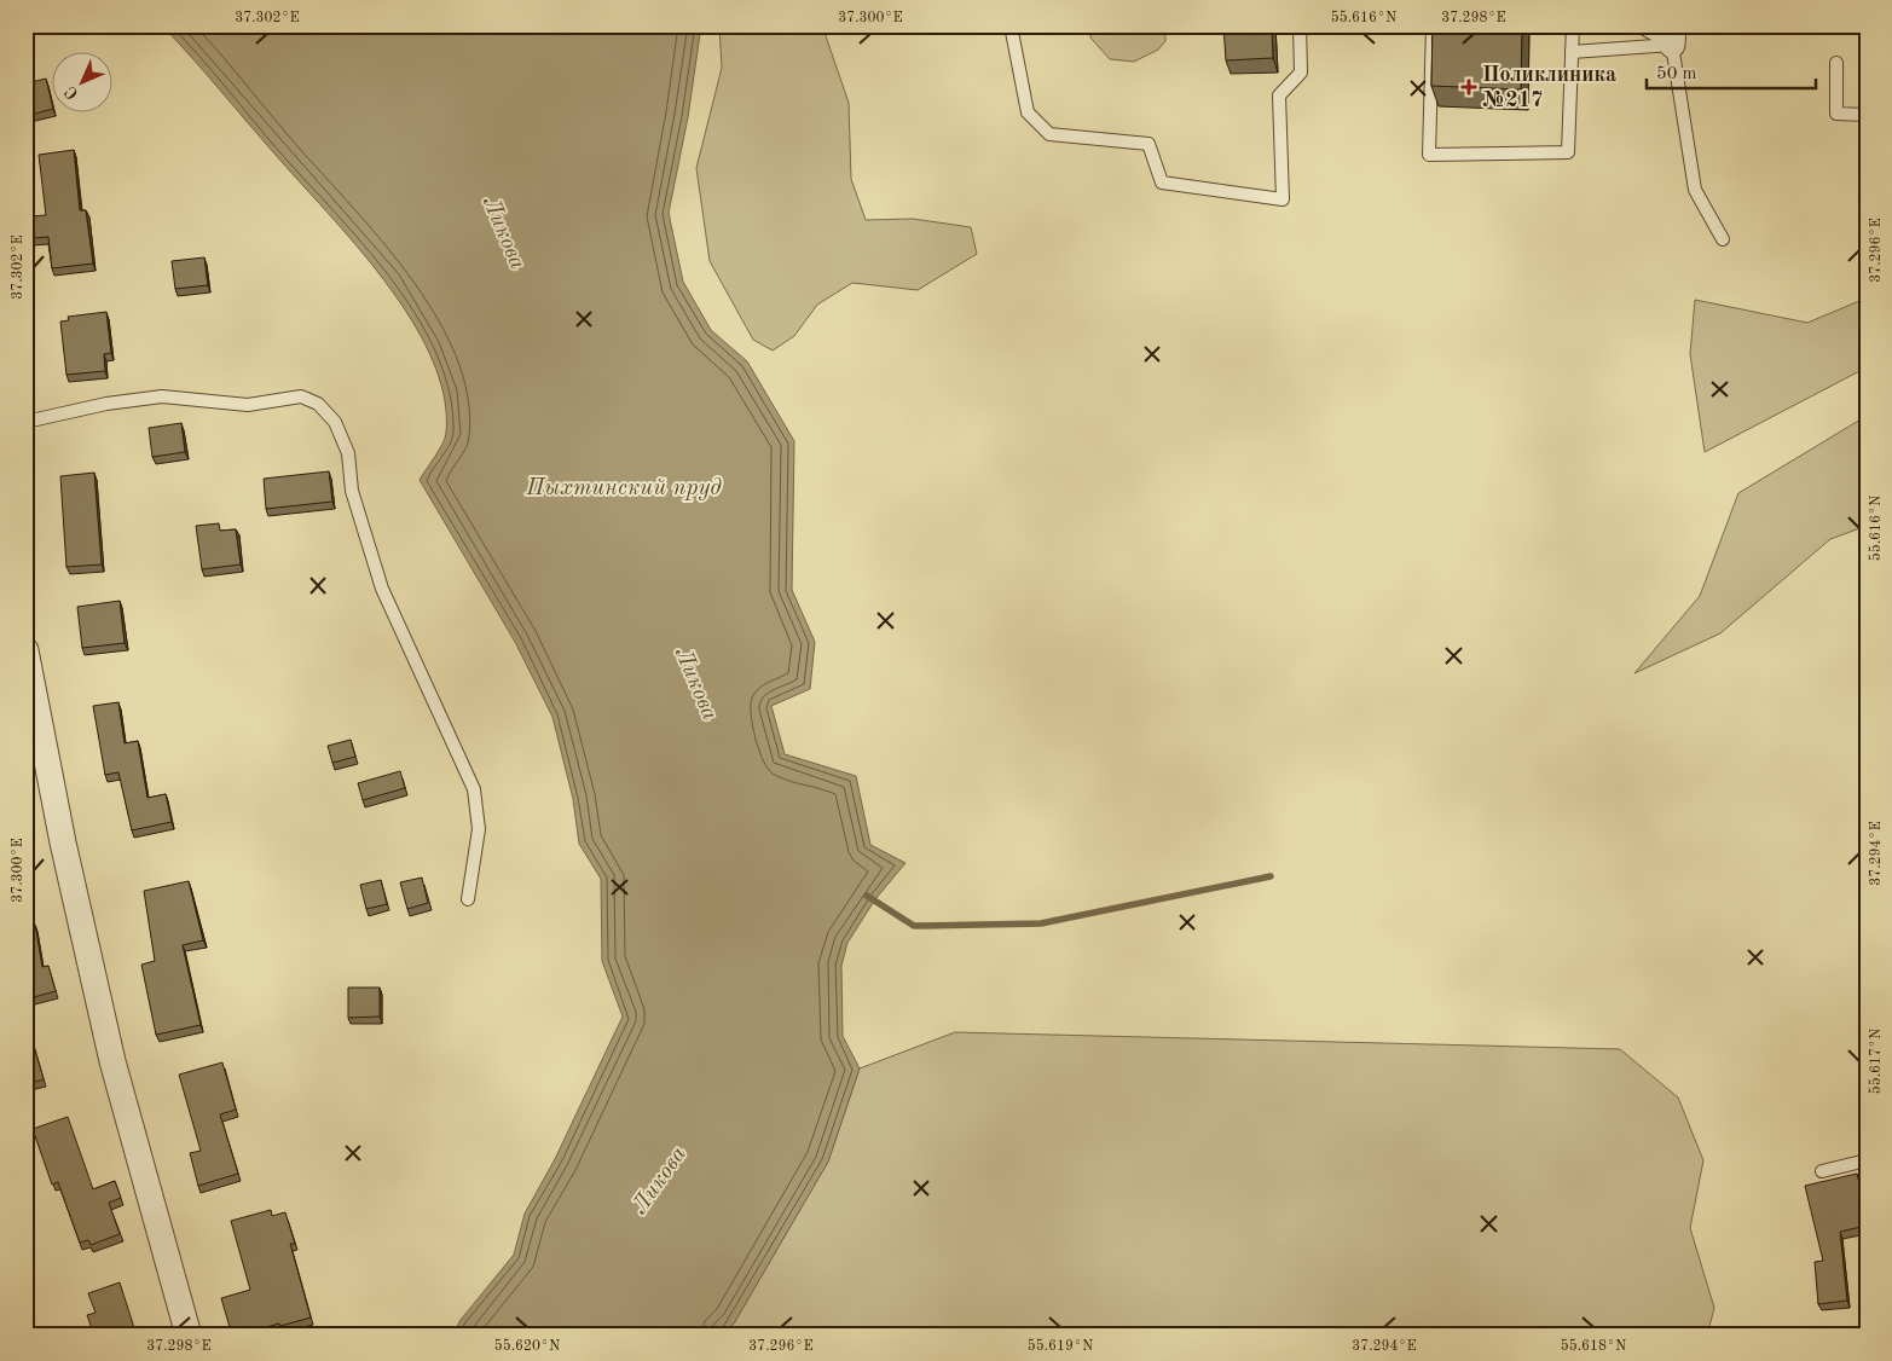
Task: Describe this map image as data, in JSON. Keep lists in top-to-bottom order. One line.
{"water":["Ликова","Пыхтинский пруд"],"places":{"health":["Поликлиника №217"]},"scale_bar":"50 m","north":"bottom left","coordinates":["37.302°E","37.300°E","55.616°N","37.298°E","37.296°E","37.294°E","55.617°N","55.620°N","55.619°N","55.618°N"]}
